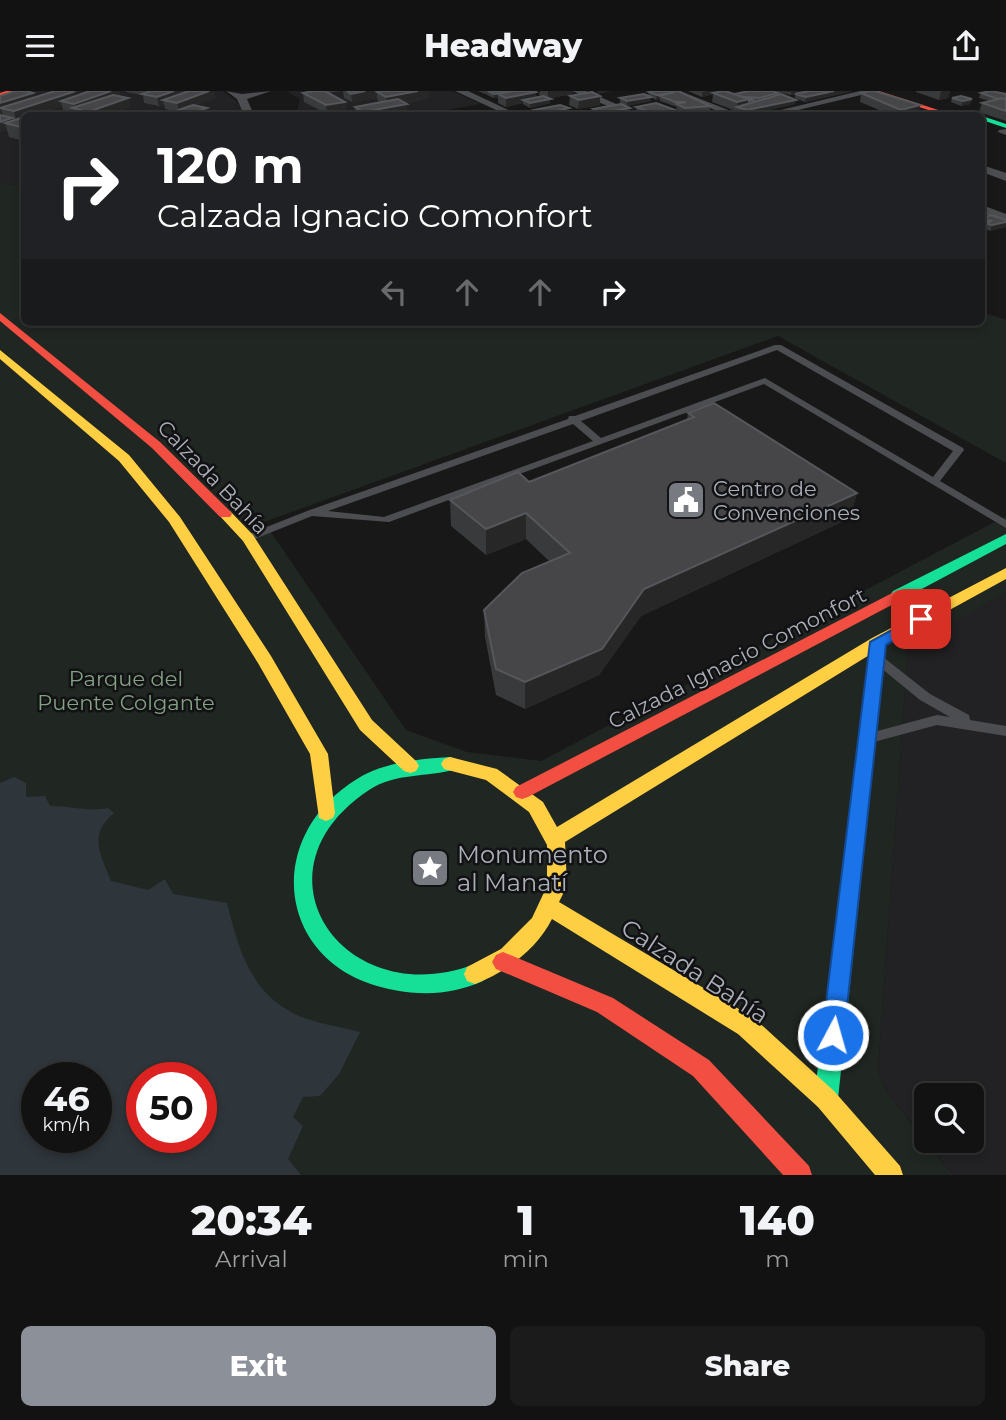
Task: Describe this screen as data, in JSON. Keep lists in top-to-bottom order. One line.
{"streets":{"main road":["Calzada Bahía","Calzada Ignacio Comonfort"]},"crossings":[["Calzada Bahía","Calzada Ignacio Comonfort"]],"parks":["Parque del Puente Colgante"],"places":{"public building":["Centro de Convenciones"],"place":["Monumento al Manatí"]},"page":{"header":"Headway","turn":["120 m","Calzada Ignacio Comonfort"],"speed":"46 km/h","limit":"50","eta":["20:34","Arrival","1","min","140","m"],"buttons":["Exit","Share"]}}
